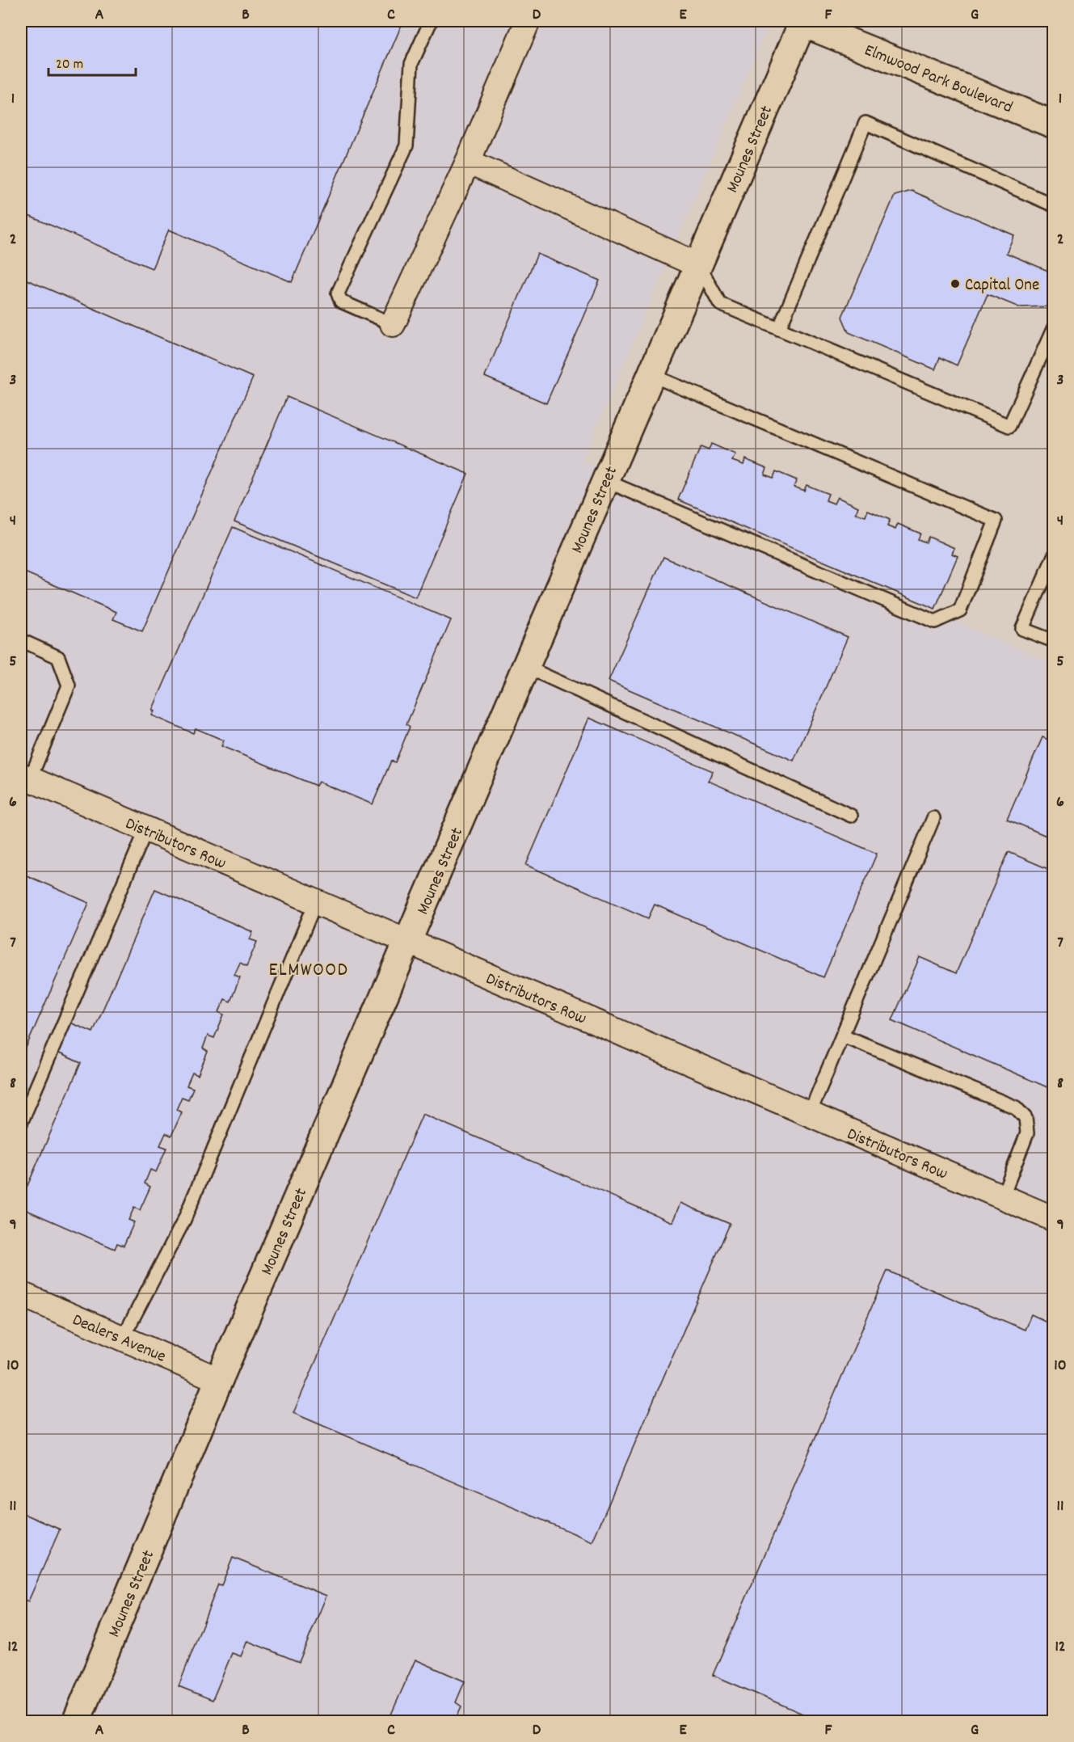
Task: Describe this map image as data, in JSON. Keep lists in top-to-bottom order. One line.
{"streets":{"main road":["Elmwood Park Boulevard","Mounes Street"],"street":["Distributors Row","Dealers Avenue"]},"crossings":[["Elmwood Park Boulevard","Mounes Street"],["Mounes Street","Distributors Row"],["Mounes Street","Dealers Avenue"]],"districts":["ELMWOOD"],"places":["Capital One"],"scale_bar":"20 m","grid":{"columns":["A","B","C","D","E","F","G"],"rows":["1","2","3","4","5","6","7","8","9","10","11","12"]}}
